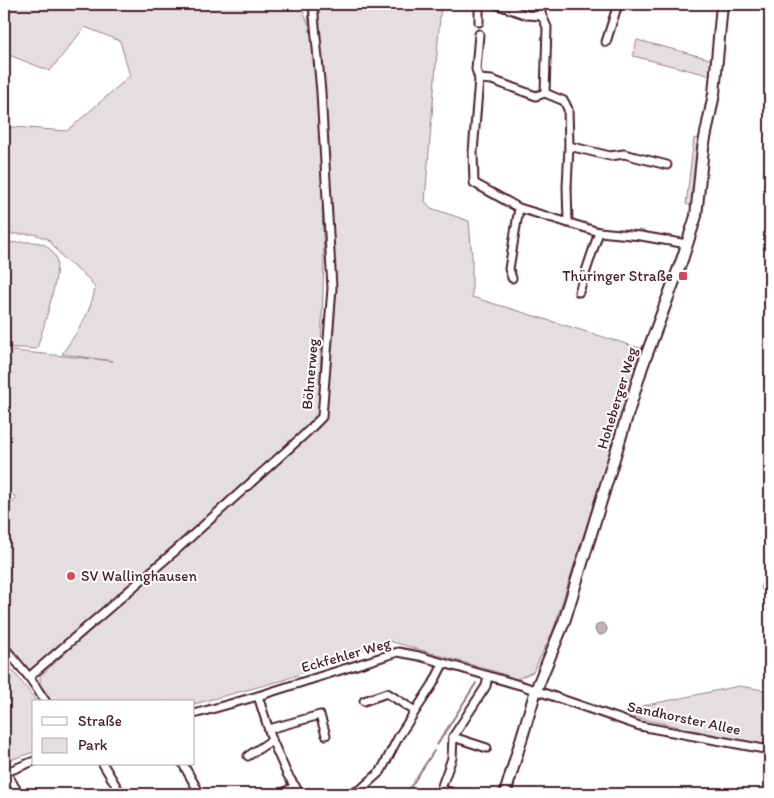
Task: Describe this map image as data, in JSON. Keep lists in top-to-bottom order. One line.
{"streets":{"street":["Böhnerweg","Hoheberger Weg","Eckfehler Weg","Sandhorster Allee"]},"crossings":[["Hoheberger Weg","Eckfehler Weg"],["Hoheberger Weg","Sandhorster Allee"],["Eckfehler Weg","Sandhorster Allee"]],"places":{"transit":["Thüringer Straße"],"other":["SV Wallinghausen"]},"legend":["Straße","Park"]}
